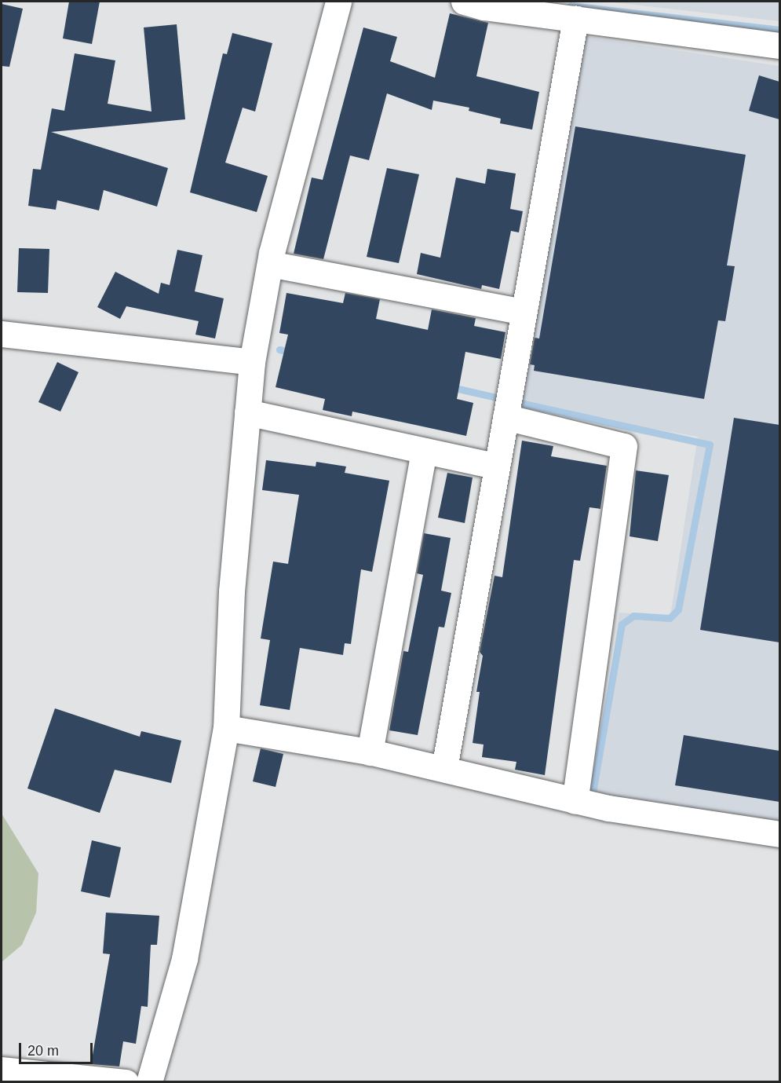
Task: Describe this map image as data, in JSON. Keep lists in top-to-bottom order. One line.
{"scale_bar":"20 m"}
